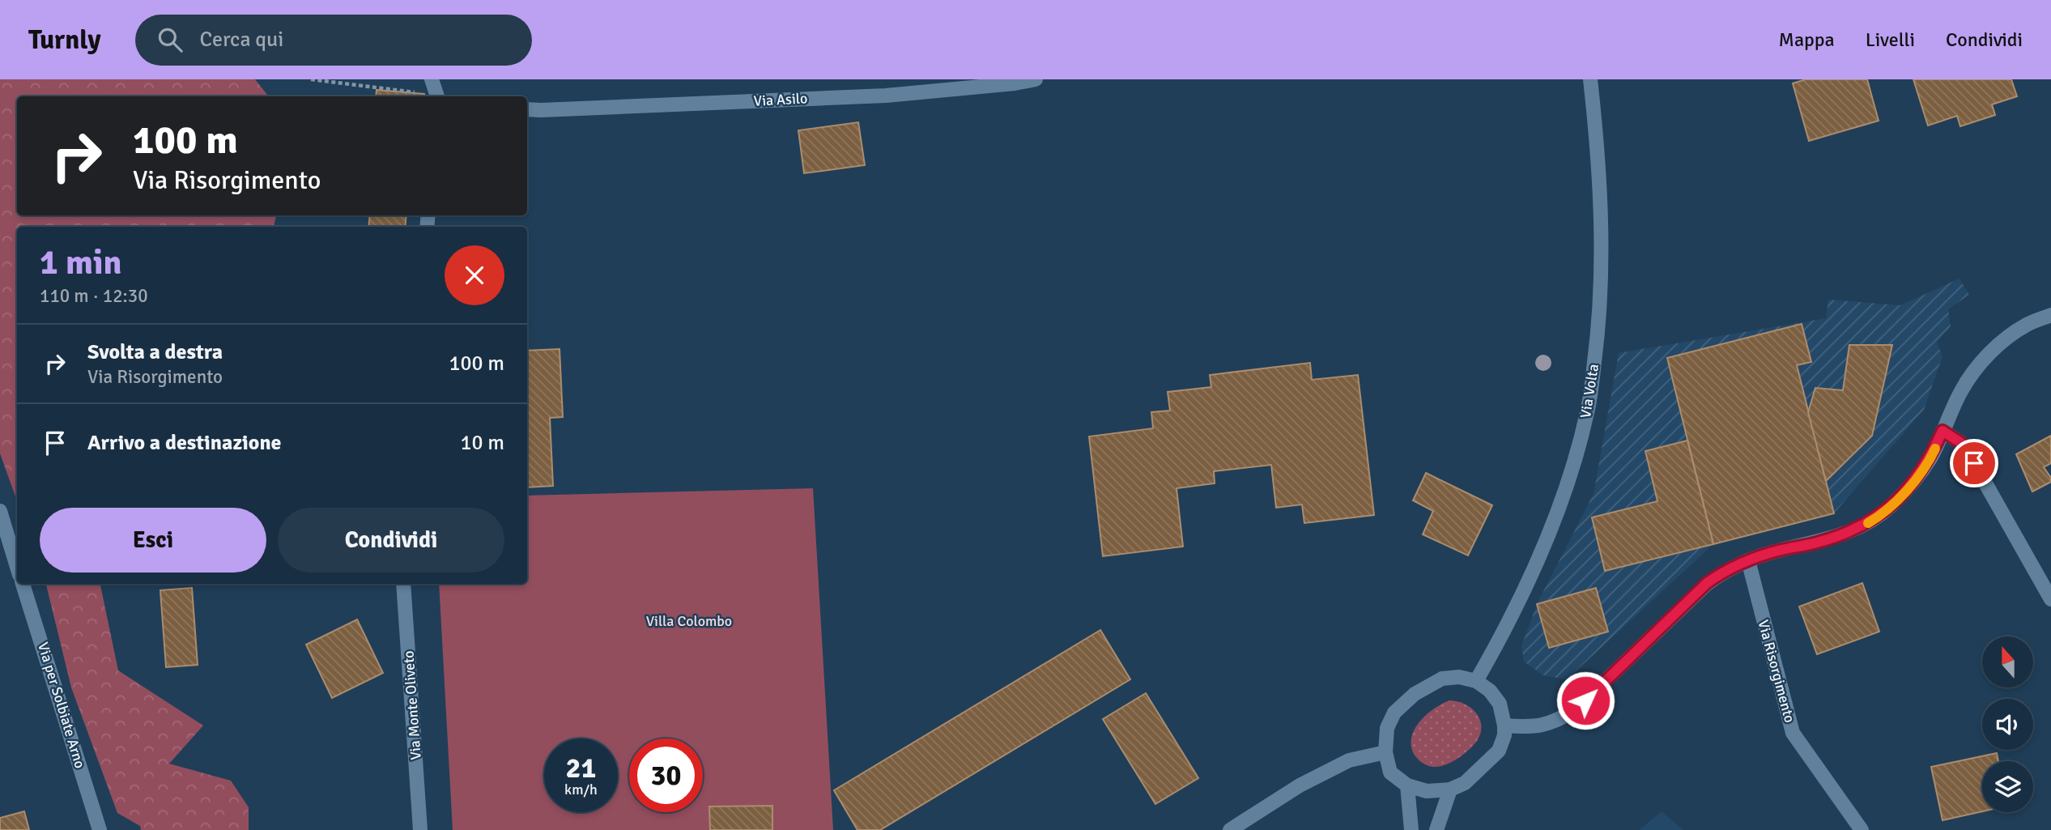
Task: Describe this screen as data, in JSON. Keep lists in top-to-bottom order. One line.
{"streets":{"street":["Via Asilo","Via Volta","Via Risorgimento","Via per Solbiate Arno","Via Monte Oliveto"]},"parks":["Villa Colombo"],"north":"top","page":{"header":"Turnly","search":"Cerca qui","nav":["Mappa","Livelli","Condividi"],"turn":["100 m","Via Risorgimento"],"heading":["1 min","110 m · 12:30"],"list":[{"name":"Svolta a destra","note":"Via Risorgimento","value":"100 m"},{"name":"Arrivo a destinazione","value":"10 m"}],"buttons":["Esci","Condividi"],"speed":"21 km/h","limit":"30"}}
